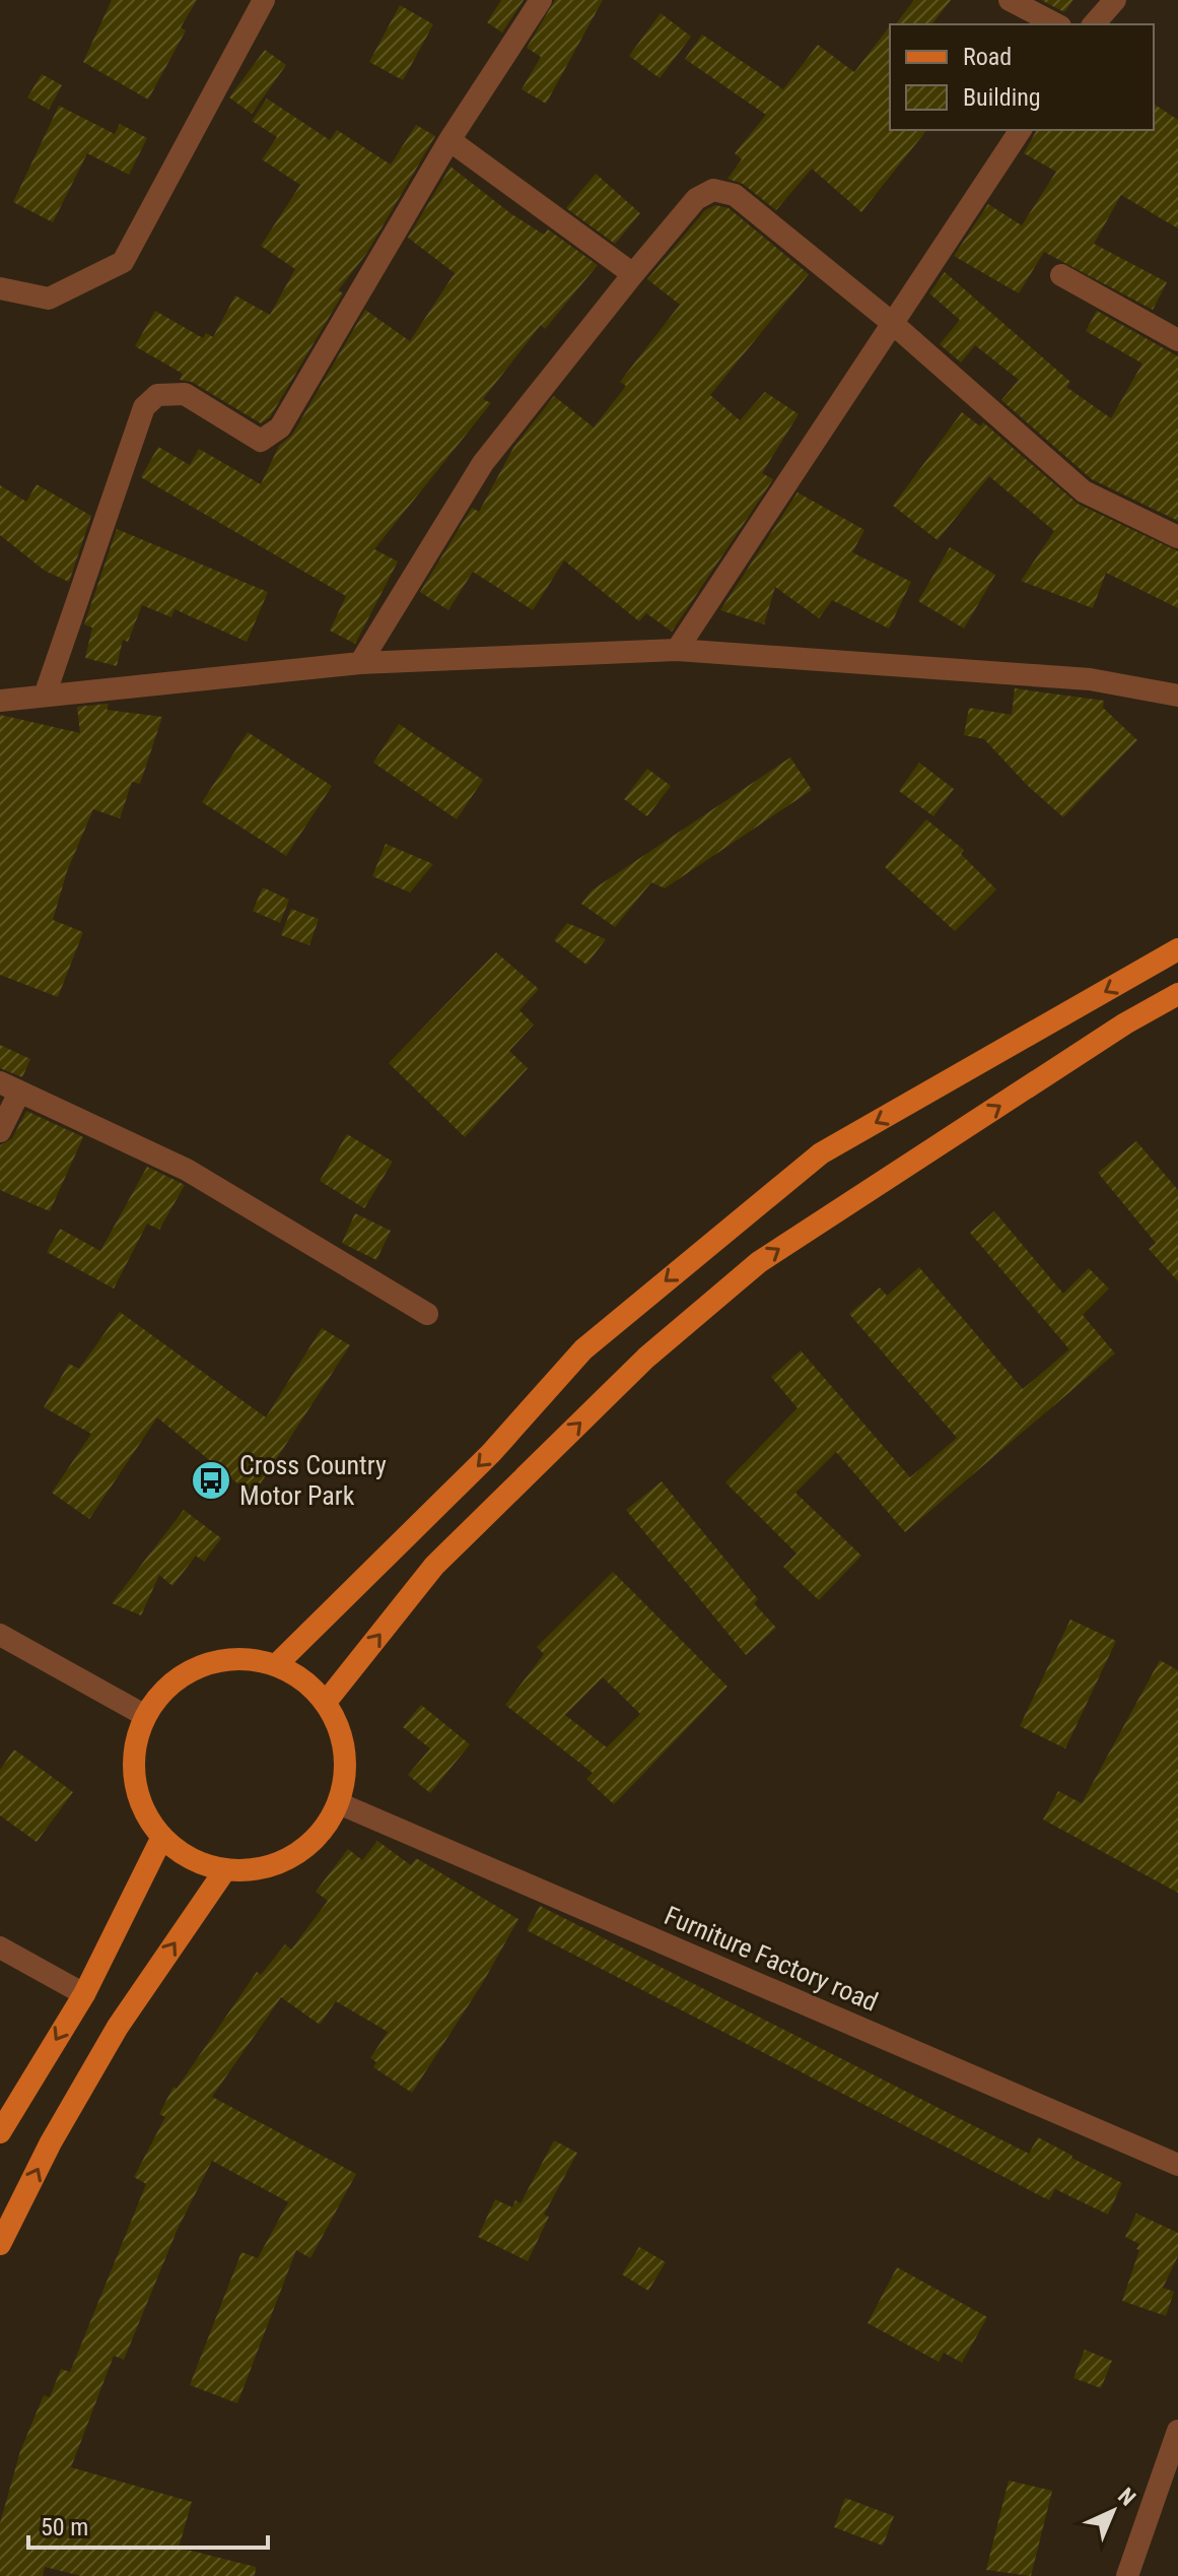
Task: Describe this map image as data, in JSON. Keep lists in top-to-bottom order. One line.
{"streets":{"street":["Furniture Factory road"]},"places":{"bus stop":["Cross Country Motor Park"]},"legend":["Road","Building"],"scale_bar":"50 m","north":"top right"}
